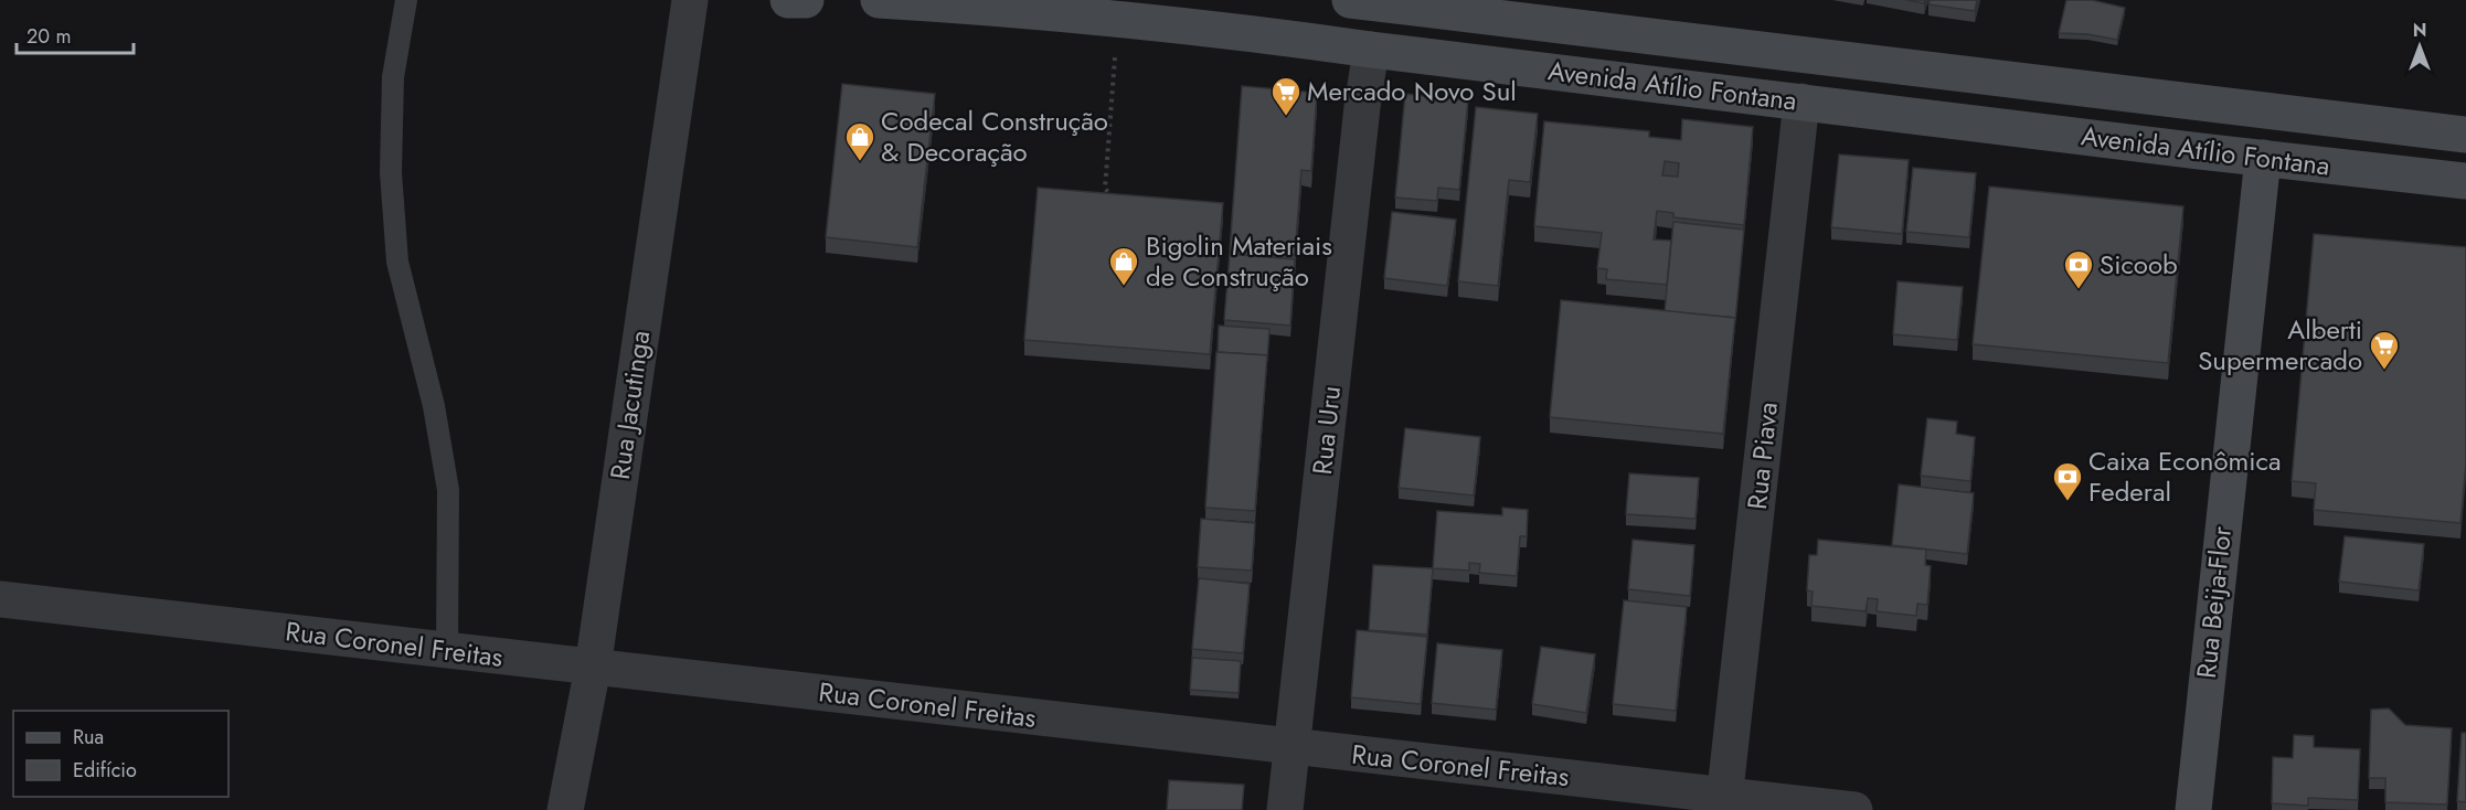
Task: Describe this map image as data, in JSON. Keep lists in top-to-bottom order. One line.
{"streets":{"main road":["Avenida Atílio Fontana","Rua Beija-Flor"],"street":["Rua Jacutinga","Rua Uru","Rua Piava","Rua Coronel Freitas"]},"crossings":[["Avenida Atílio Fontana","Rua Uru"],["Avenida Atílio Fontana","Rua Piava"],["Avenida Atílio Fontana","Rua Beija-Flor"],["Rua Jacutinga","Rua Coronel Freitas"],["Rua Uru","Rua Coronel Freitas"],["Rua Piava","Rua Coronel Freitas"]],"places":{"supermarket":["Mercado Novo Sul","Alberti Supermercado"],"shop":["Codecal Construção & Decoração","Bigolin Materiais de Construção"],"bank":["Sicoob","Caixa Econômica Federal"]},"legend":["Rua","Edifício"],"scale_bar":"20 m","north":"top"}
